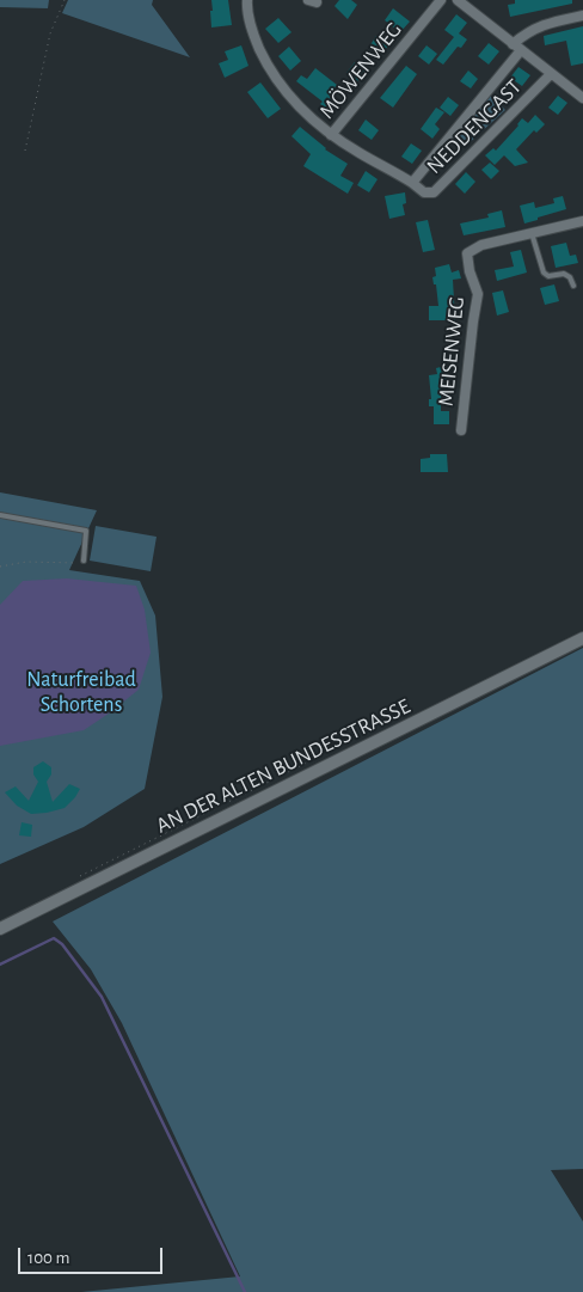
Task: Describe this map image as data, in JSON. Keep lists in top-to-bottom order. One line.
{"streets":{"street":["MÖWENWEG","NEDDENGAST","MEISENWEG","AN DER ALTEN BUNDESSTRASSE"]},"parks":["Naturfreibad Schortens"],"scale_bar":"100 m"}
